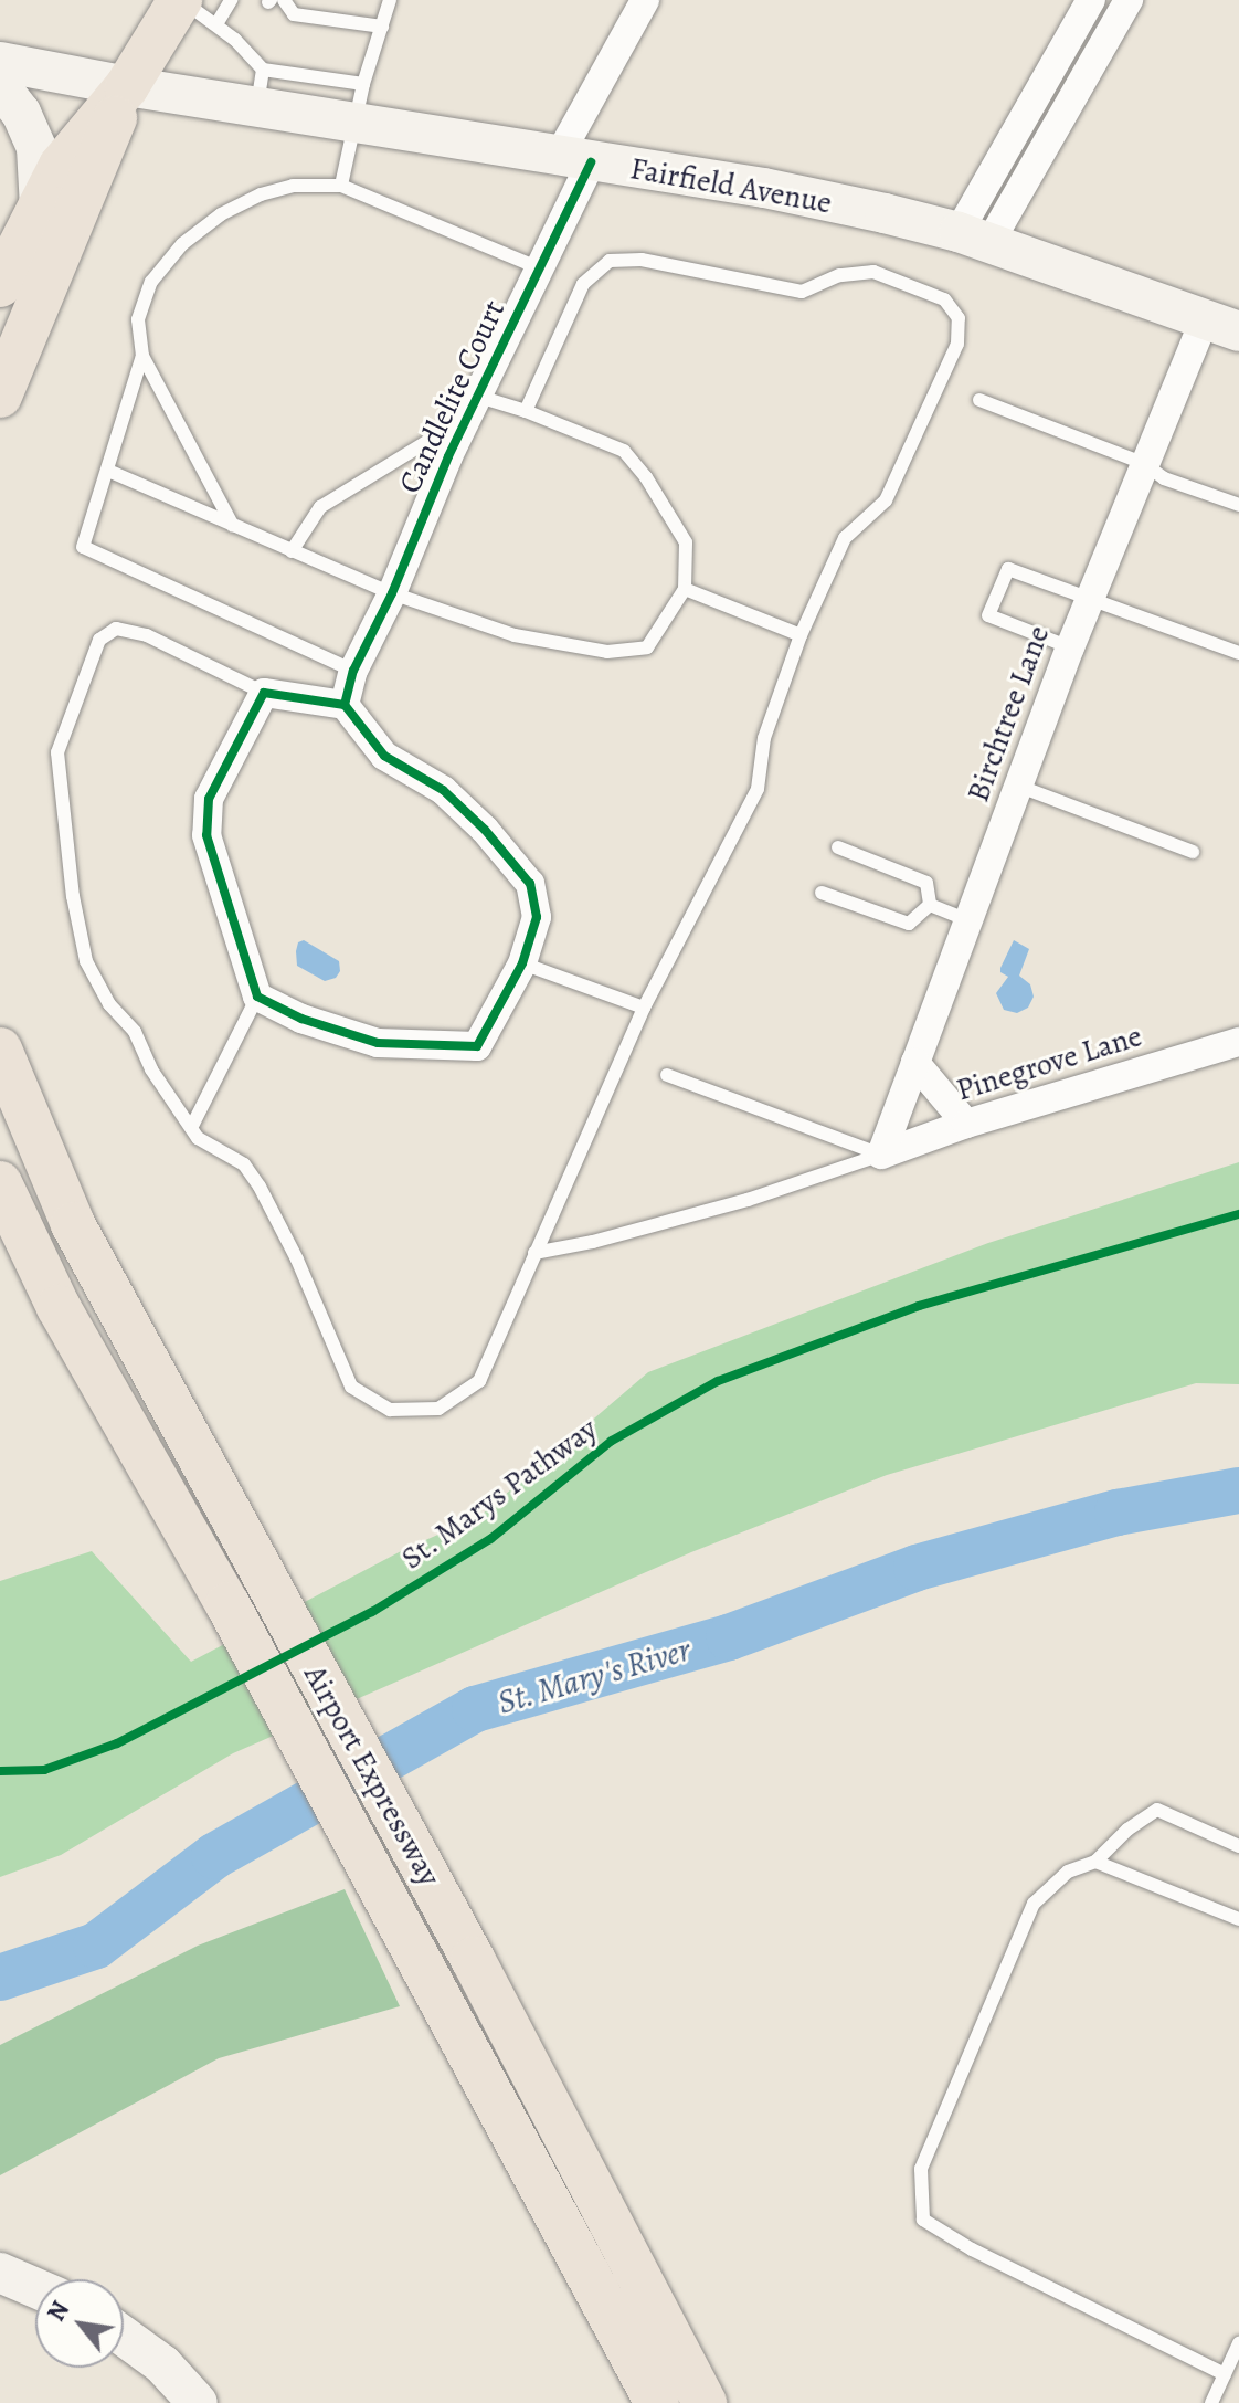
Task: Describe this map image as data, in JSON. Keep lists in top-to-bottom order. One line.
{"streets":{"main road":["Fairfield Avenue","Airport Expressway"],"street":["Candlelite Court","Birchtree Lane","Pinegrove Lane"],"cycle path":["St. Marys Pathway"]},"crossings":[["Fairfield Avenue","Candlelite Court"],["Fairfield Avenue","Birchtree Lane"],["Birchtree Lane","Pinegrove Lane"]],"water":["St. Mary's River"],"north":"top left"}
